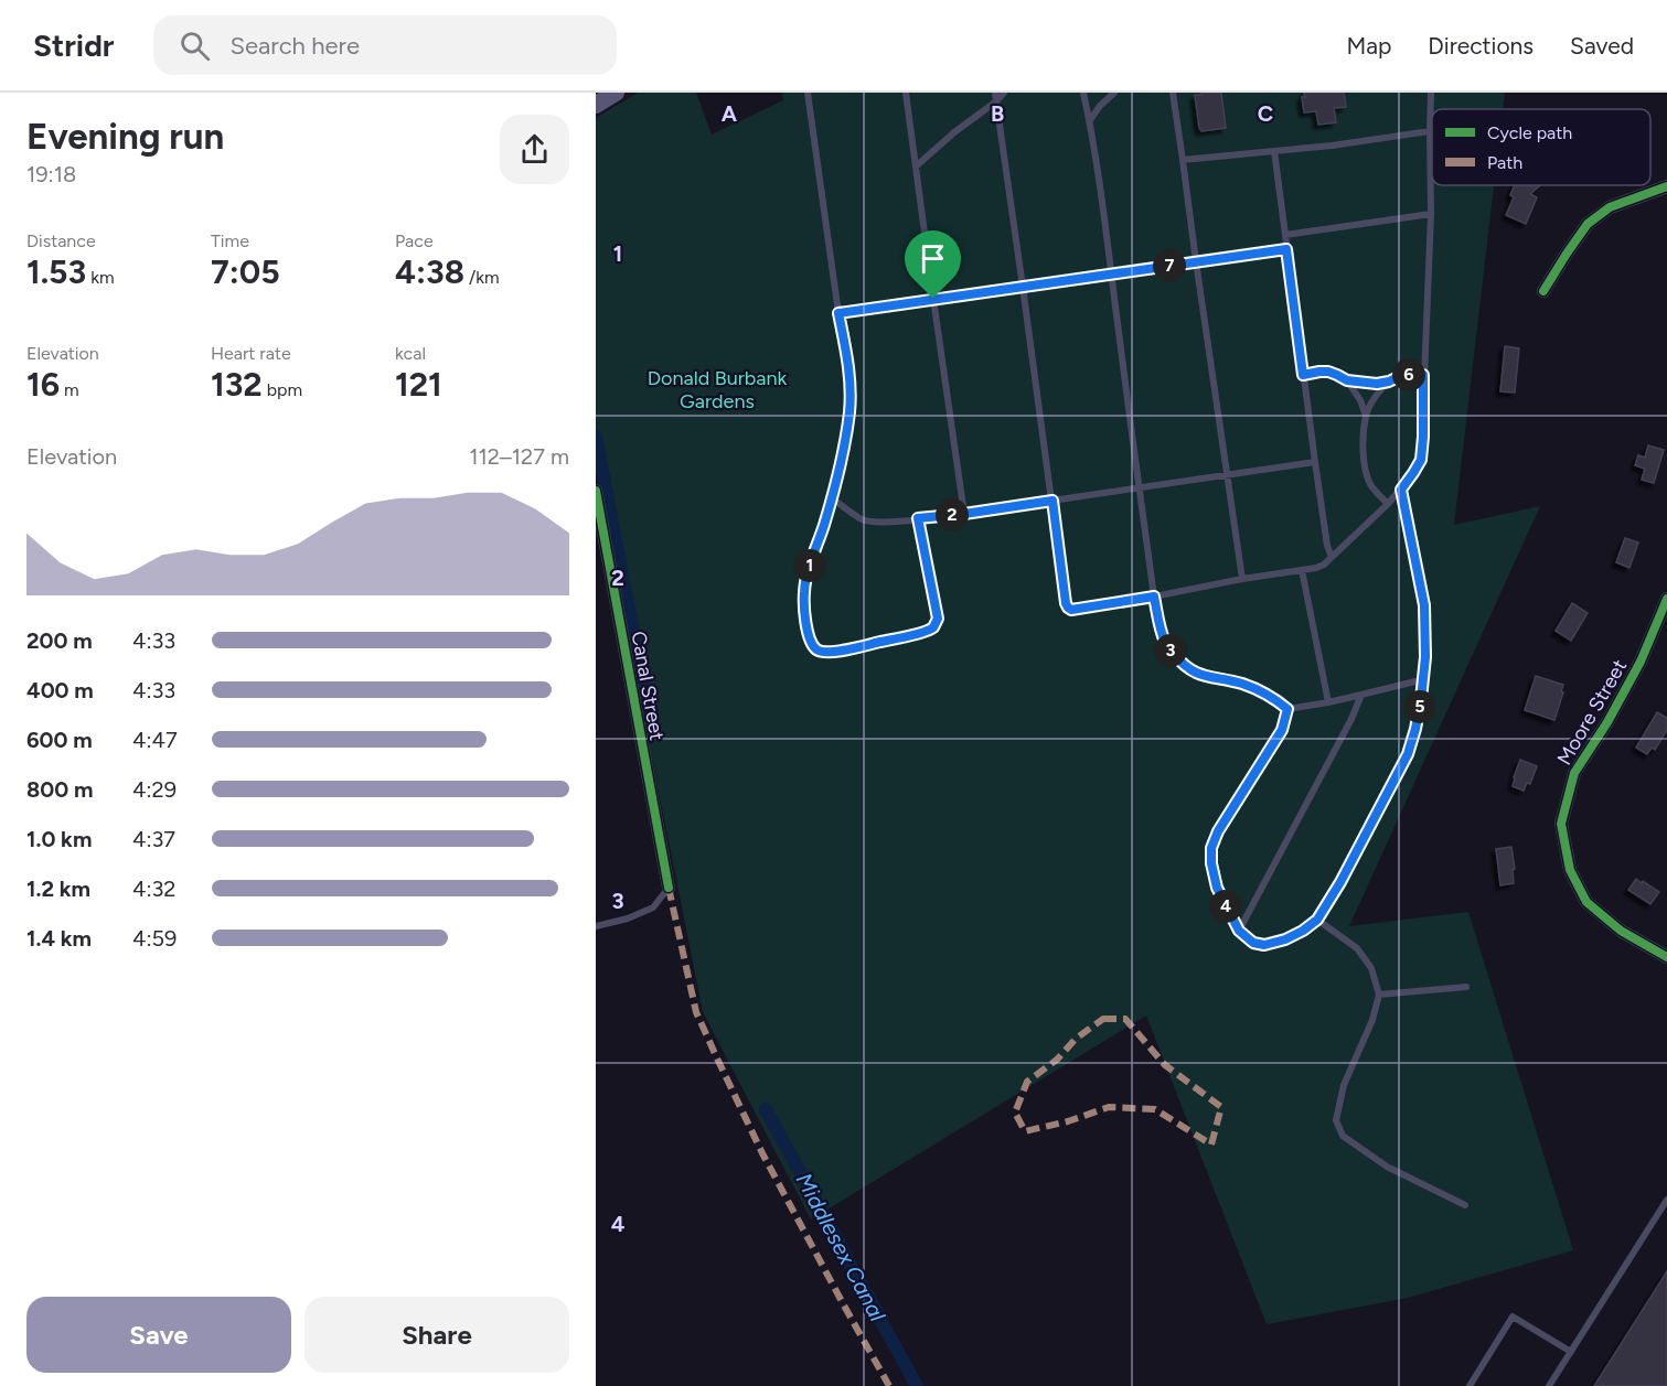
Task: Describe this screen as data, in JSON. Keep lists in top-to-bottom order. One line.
{"streets":{"street":["Canal Street","Moore Street"]},"water":["Middlesex Canal"],"parks":["Donald Burbank Gardens"],"legend":["Cycle path","Path"],"page":{"header":"Stridr","search":"Search here","nav":["Map","Directions","Saved"],"heading":["Evening run","19:18"],"stats":[["Distance","1.53 km"],["Time","7:05"],["Pace","4:38 /km"],["Elevation","16 m"],["Heart rate","132 bpm"],["kcal","121"]],"pins":["7","6","2","1","3","5","4"],"chart":["Elevation","112–127 m"],"list":[{"name":"200 m","note":"4:33"},{"name":"400 m","note":"4:33"},{"name":"600 m","note":"4:47"},{"name":"800 m","note":"4:29"},{"name":"1.0 km","note":"4:37"},{"name":"1.2 km","note":"4:32"},{"name":"1.4 km","note":"4:59"}],"buttons":["Save","Share"]},"grid":{"columns":["A","B","C"],"rows":["1","2","3","4"]}}
